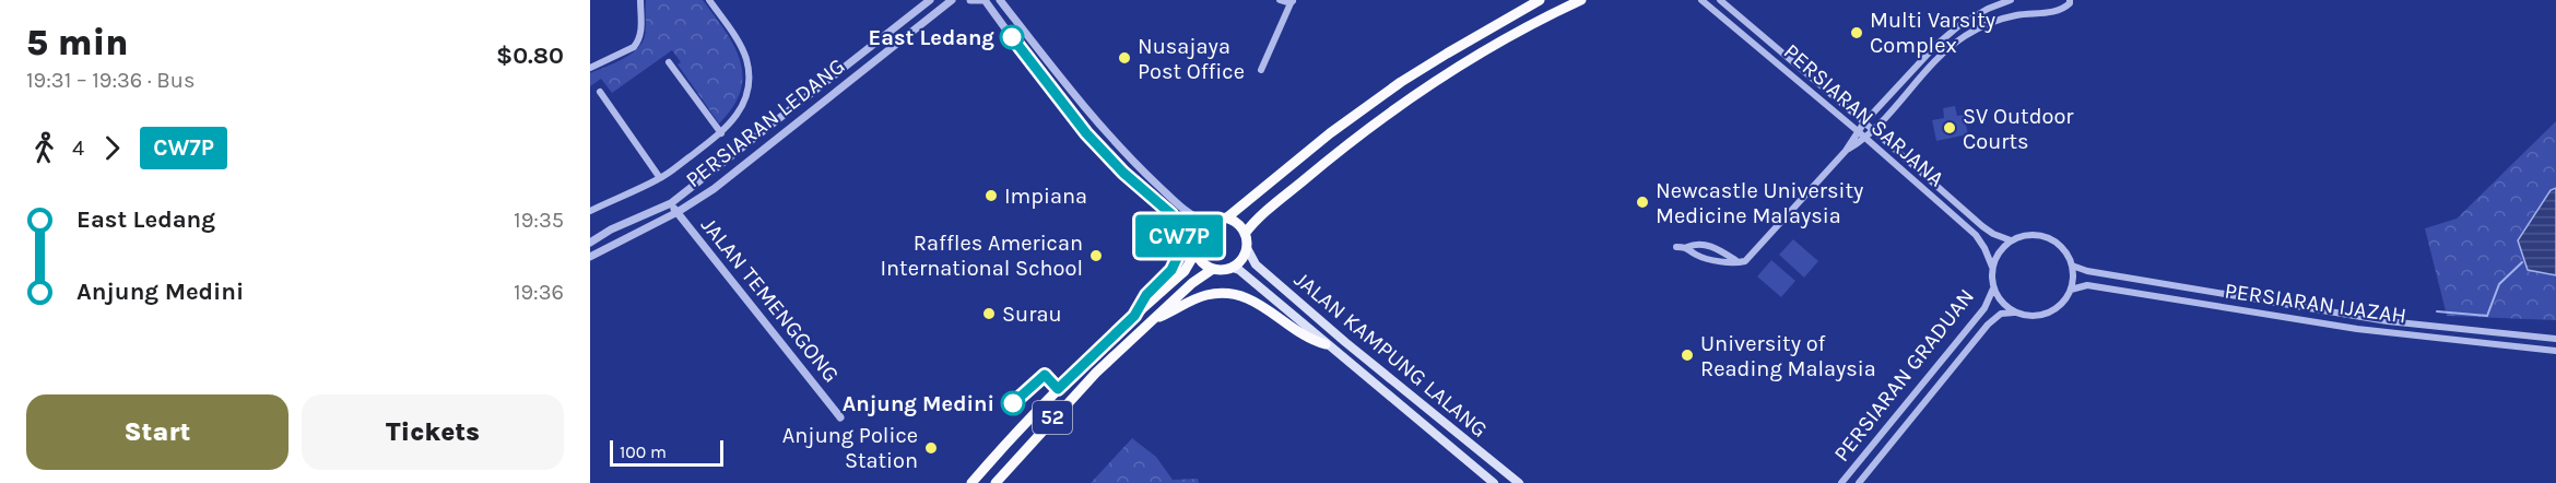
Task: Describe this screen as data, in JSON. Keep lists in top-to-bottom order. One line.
{"streets":{"highway":["52"],"main road":["JALAN KAMPUNG LALANG"],"street":["PERSIARAN SARJANA","PERSIARAN LEDANG","JALAN TEMENGGONG","PERSIARAN IJAZAH","PERSIARAN GRADUAN"]},"crossings":[["PERSIARAN SARJANA","PERSIARAN IJAZAH"],["PERSIARAN SARJANA","PERSIARAN GRADUAN"],["PERSIARAN LEDANG","JALAN TEMENGGONG"],["PERSIARAN IJAZAH","PERSIARAN GRADUAN"],["JALAN KAMPUNG LALANG","52"]],"places":["Multi Varsity Complex","East Ledang","Nusajaya Post Office","SV Outdoor Courts","Impiana","Newcastle University Medicine Malaysia","Raffles American International School","Surau","University of Reading Malaysia","Anjung Medini","Anjung Police Station"],"lines":["bus line CW7P"],"scale_bar":"100 m","page":{"heading":["5 min","19:31 – 19:36 · Bus","$0.80"],"on_map":"CW7P","legs":["4","CW7P"],"list":[{"name":"East Ledang","value":"19:35"},{"name":"Anjung Medini","value":"19:36"}],"buttons":["Start","Tickets"],"scale":"100 m"}}
